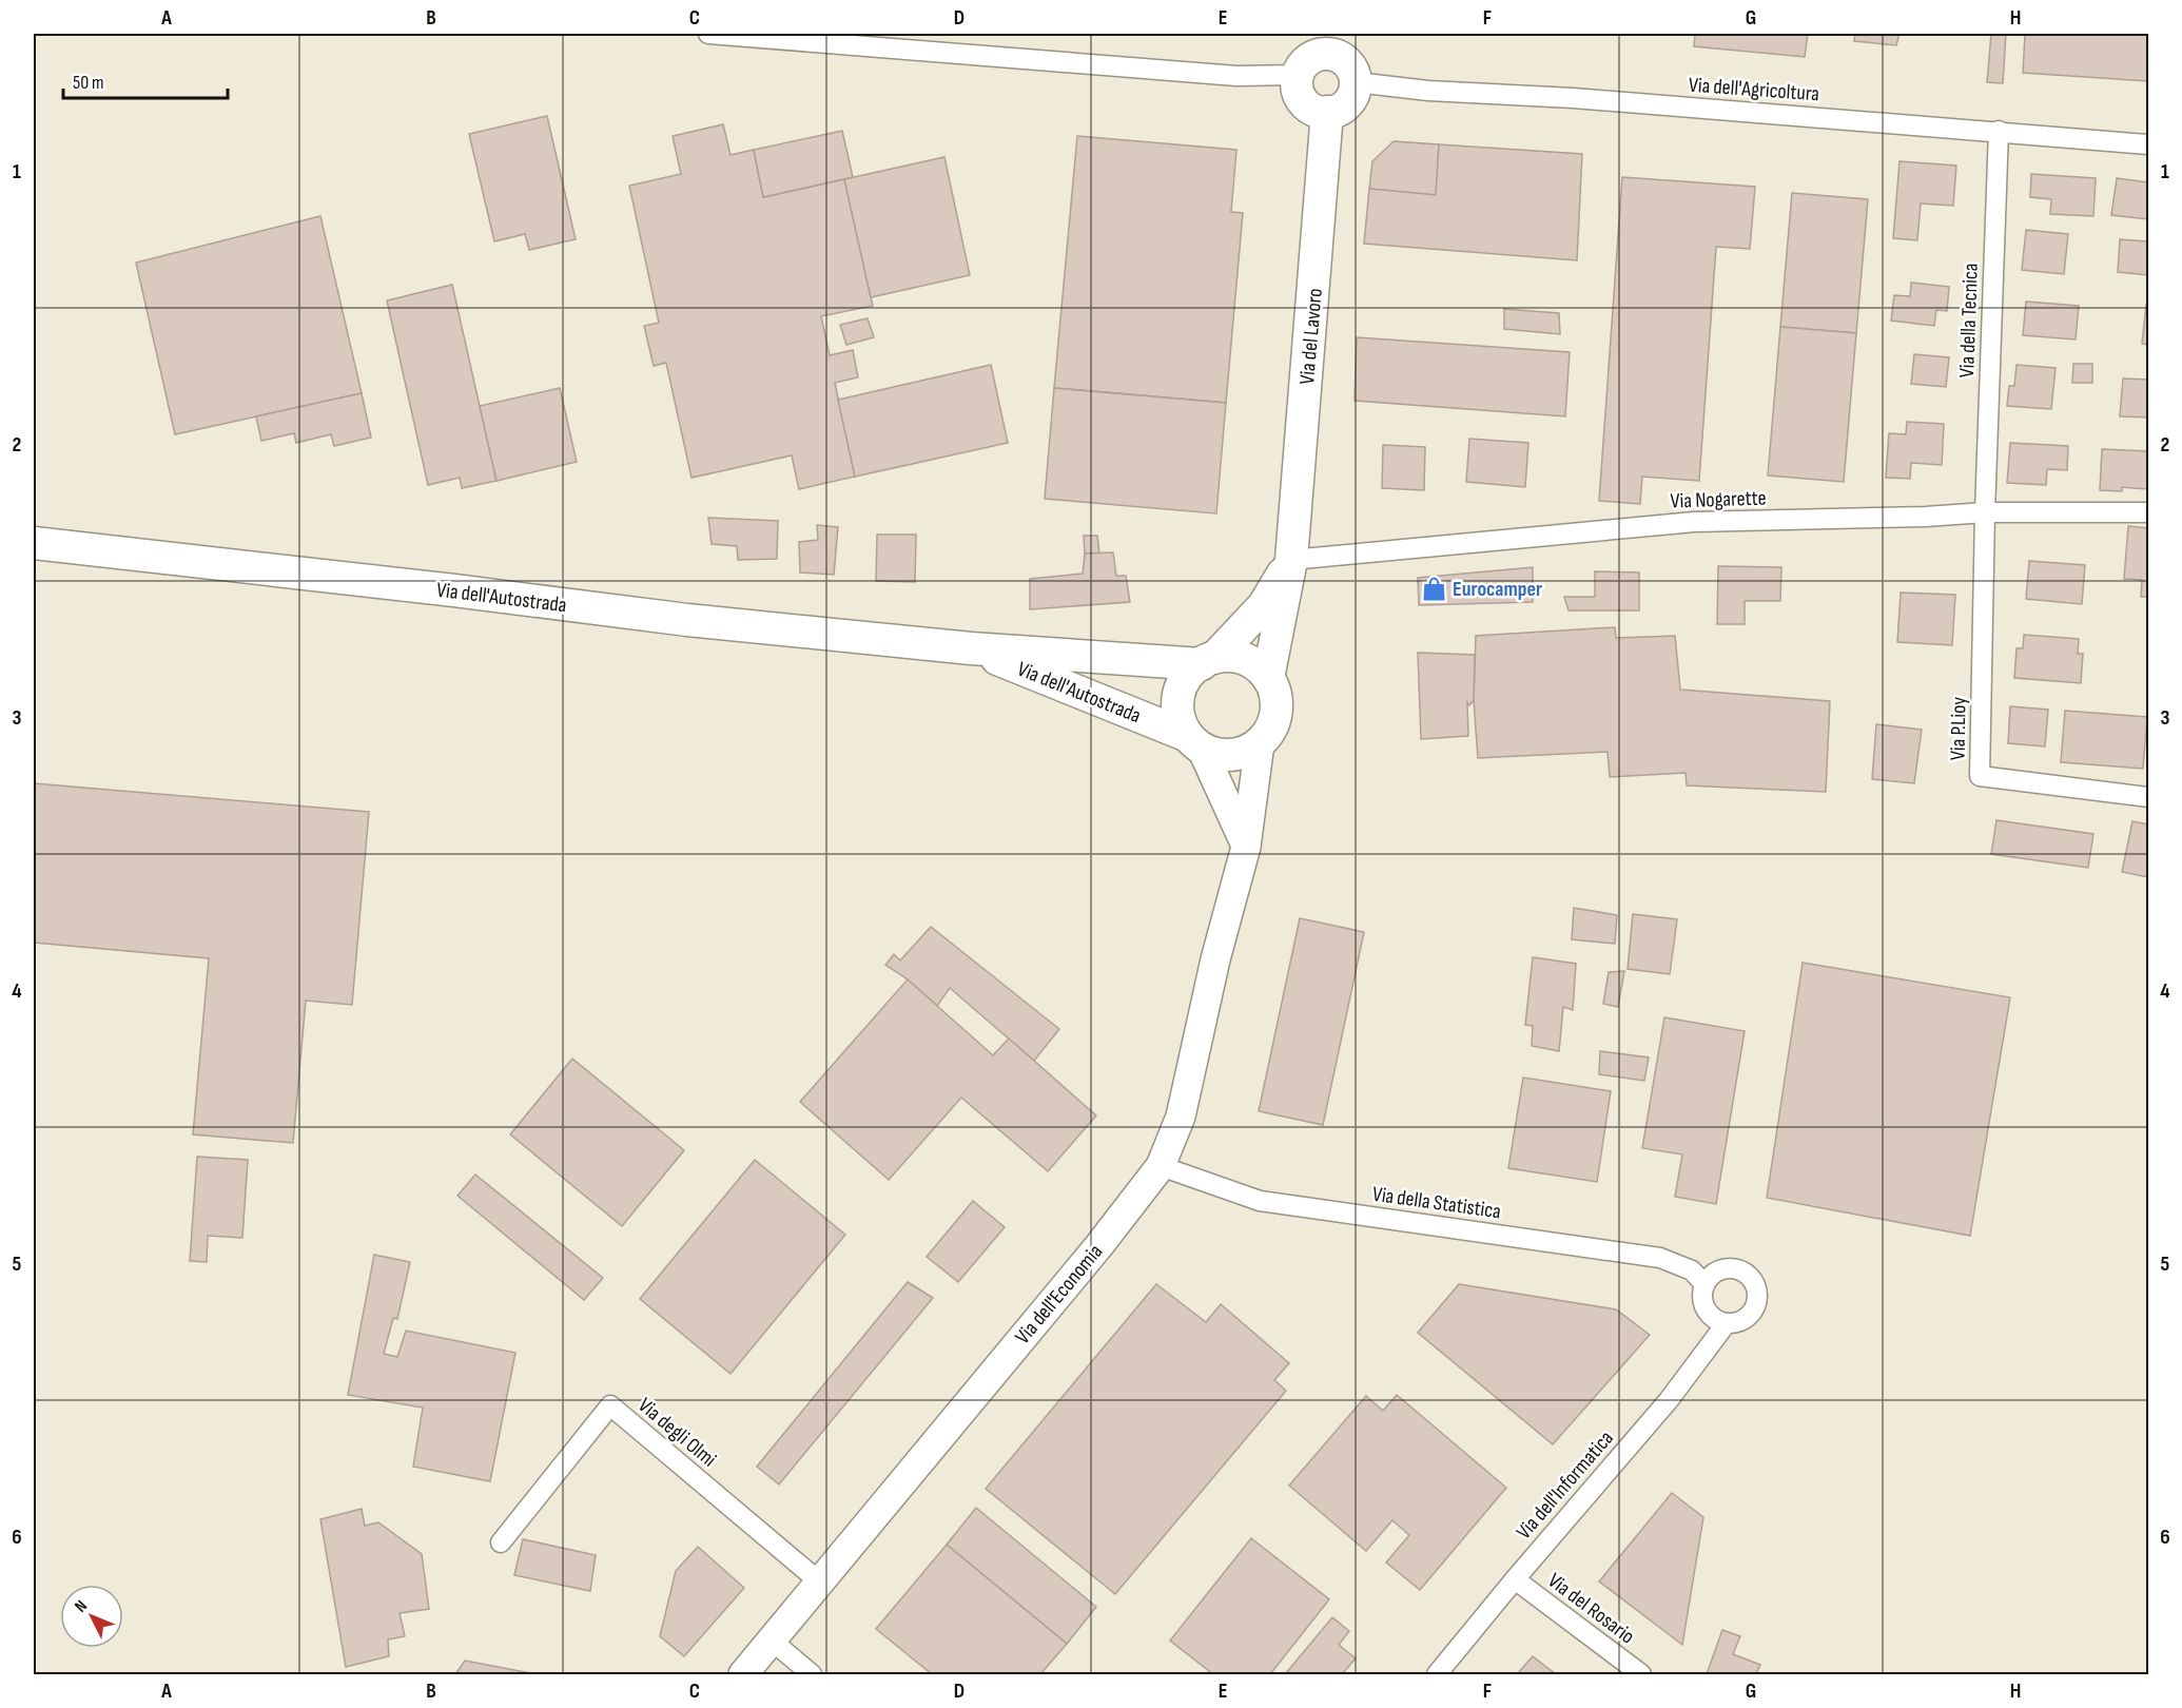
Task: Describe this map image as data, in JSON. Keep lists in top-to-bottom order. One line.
{"streets":{"main road":["Via del Lavoro","Via dell'Autostrada","Via dell'Economia"],"street":["Via dell'Agricoltura","Via della Tecnica","Via Nogarette","Via P.Lioy","Via della Statistica","Via degli Olmi","Via dell'Informatica","Via del Rosario"]},"crossings":[["Via dell'Agricoltura","Via della Tecnica"],["Via dell'Agricoltura","Via del Lavoro"],["Via della Tecnica","Via Nogarette"],["Via della Tecnica","Via P.Lioy"],["Via del Lavoro","Via Nogarette"],["Via del Lavoro","Via dell'Autostrada"],["Via del Lavoro","Via dell'Economia"],["Via Nogarette","Via P.Lioy"],["Via dell'Autostrada","Via dell'Economia"],["Via della Statistica","Via dell'Economia"],["Via della Statistica","Via dell'Informatica"],["Via dell'Economia","Via degli Olmi"],["Via dell'Informatica","Via del Rosario"]],"places":{"shop":["Eurocamper"]},"scale_bar":"50 m","north":"top left","grid":{"columns":["A","B","C","D","E","F","G","H"],"rows":["1","2","3","4","5","6"]}}
